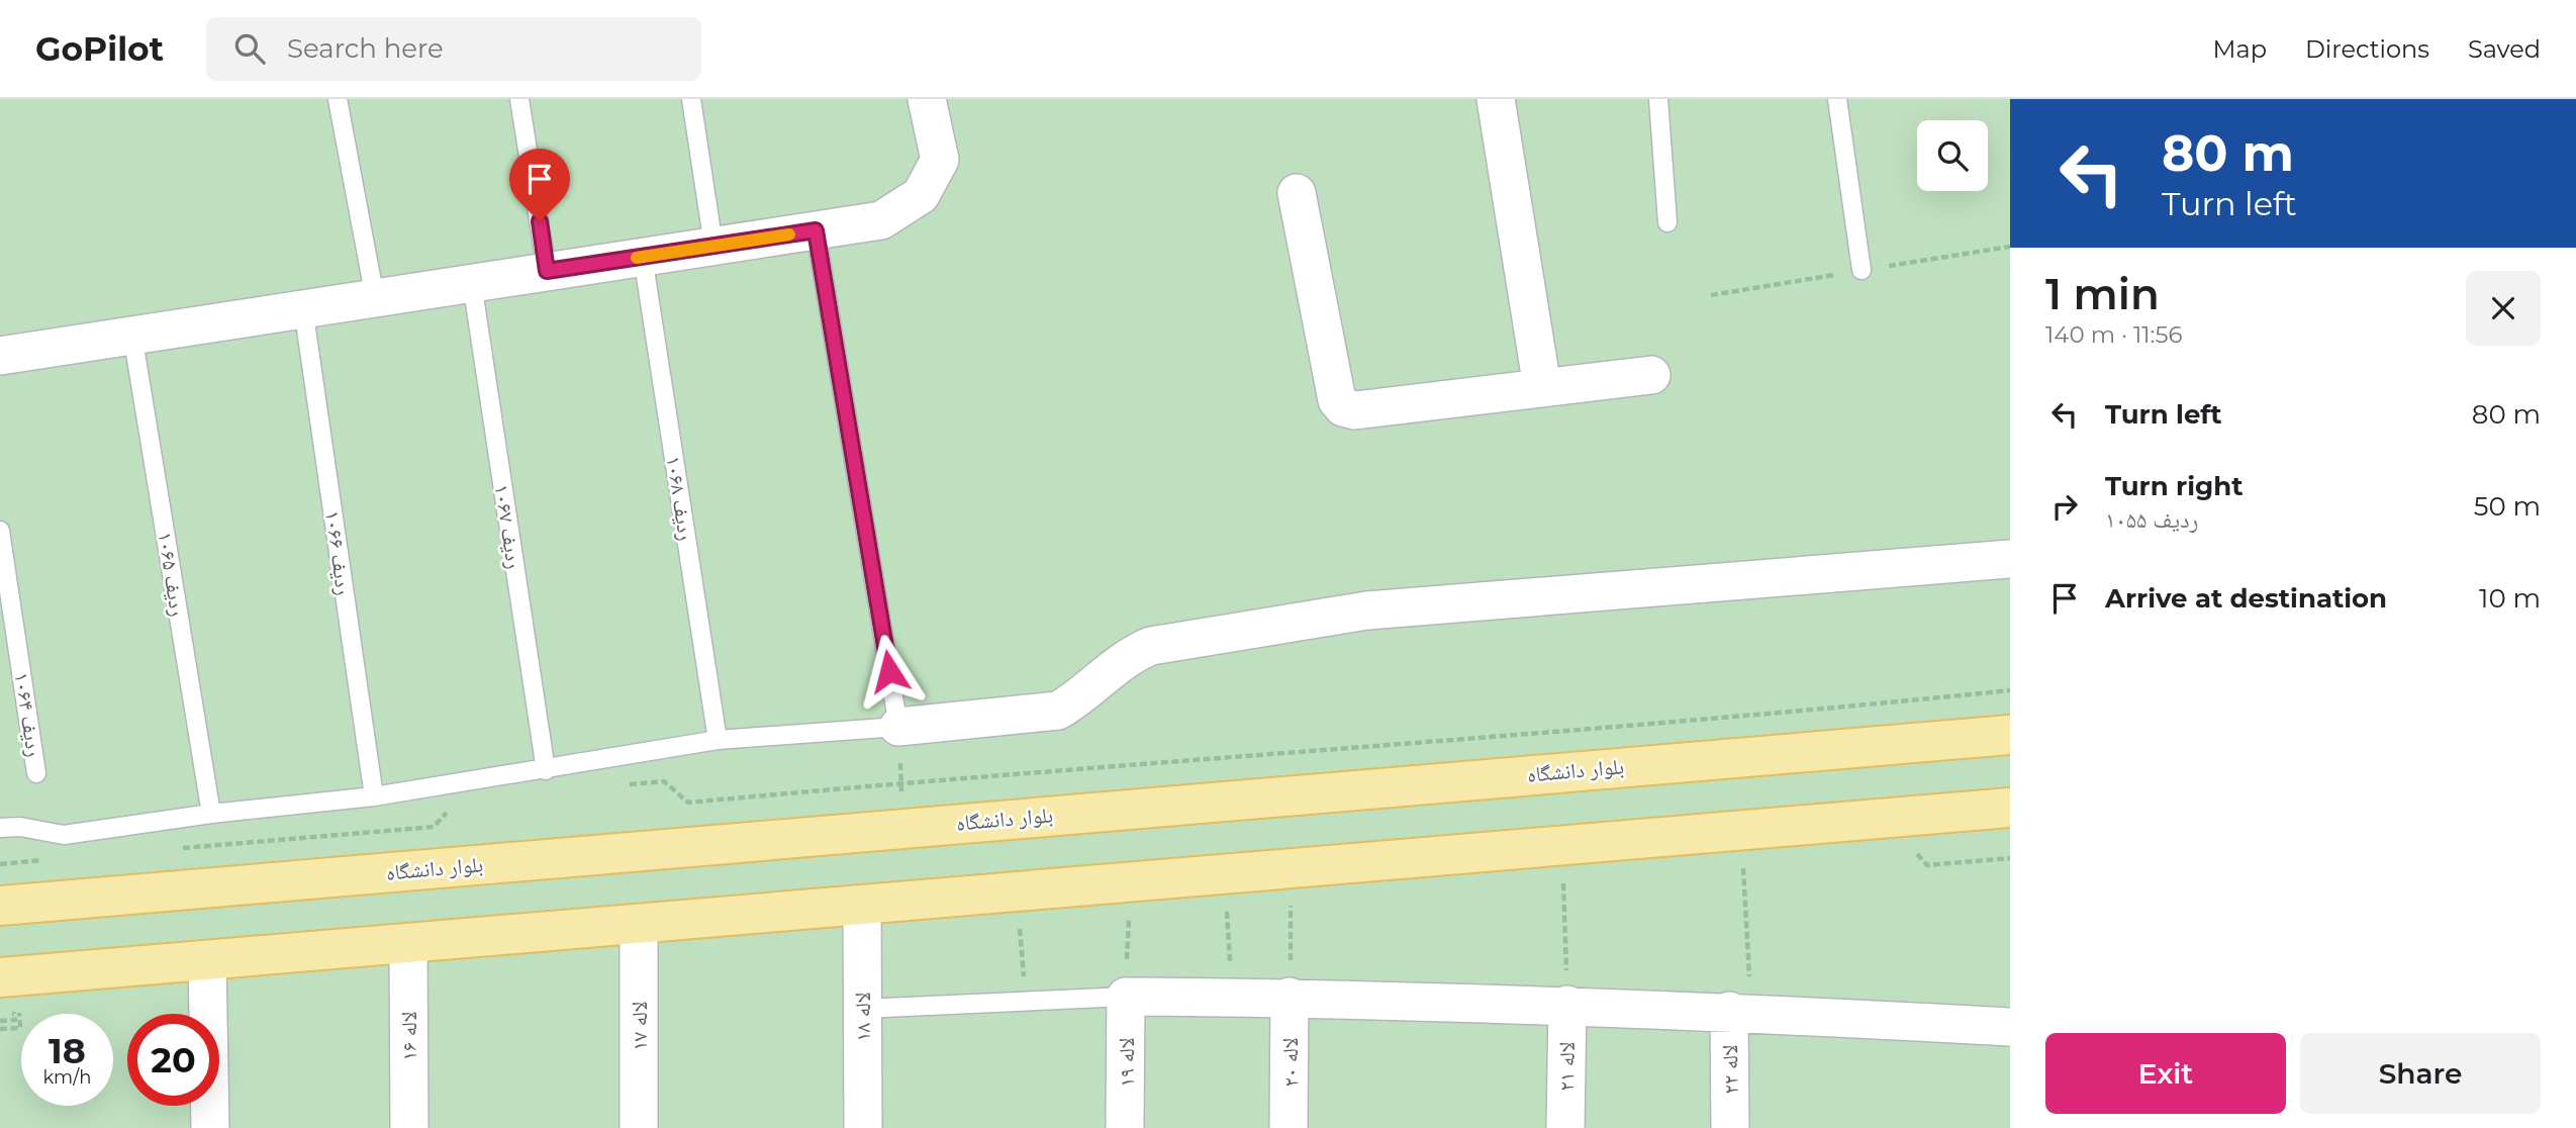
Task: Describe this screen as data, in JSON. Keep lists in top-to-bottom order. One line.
{"streets":{"main road":["بلوار دانشگاه"],"street":["لاله ۱۸","لاله ۱۷","لاله ۱۶","لاله ۱۹","لاله ۲۰","لاله ۲۱","لاله ۲۲"],"lane":["ردیف ۱۰۶۸","ردیف ۱۰۶۷","ردیف ۱۰۶۶","ردیف ۱۰۶۵","ردیف ۱۰۶۴"]},"page":{"header":"GoPilot","search":"Search here","nav":["Map","Directions","Saved"],"turn":["80 m","Turn left"],"heading":["1 min","140 m · 11:56"],"list":[{"name":"Turn left","value":"80 m"},{"name":"Turn right","note":"ردیف ۱۰۵۵","value":"50 m"},{"name":"Arrive at destination","value":"10 m"}],"speed":"18 km/h","limit":"20","buttons":["Exit","Share"]}}
